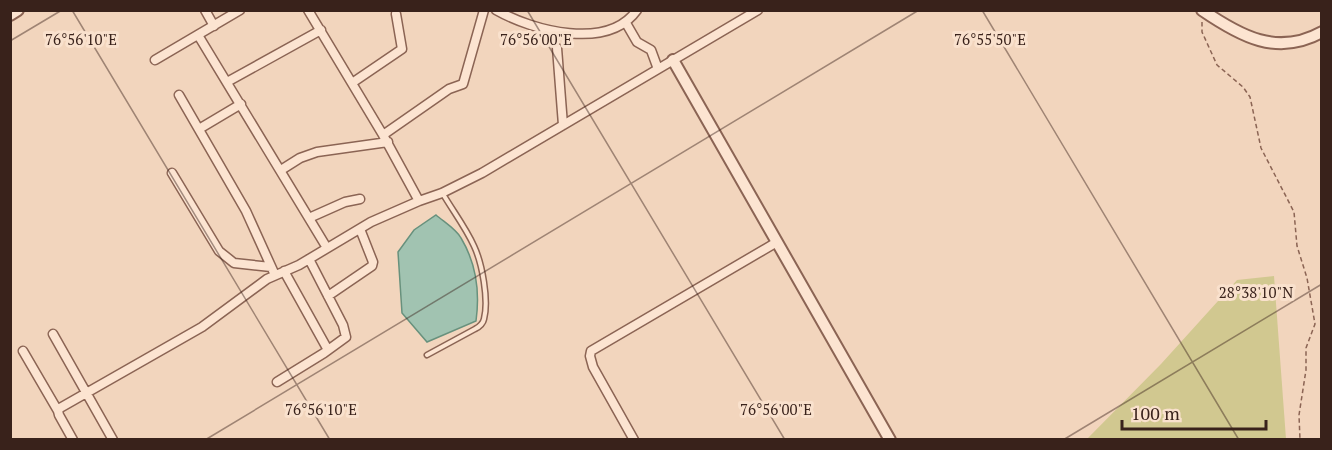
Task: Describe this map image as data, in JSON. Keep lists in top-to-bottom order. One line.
{"scale_bar":"100 m","coordinates":["76°56'10\"E","76°56'00\"E","76°55'50\"E","28°38'10\"N"]}
